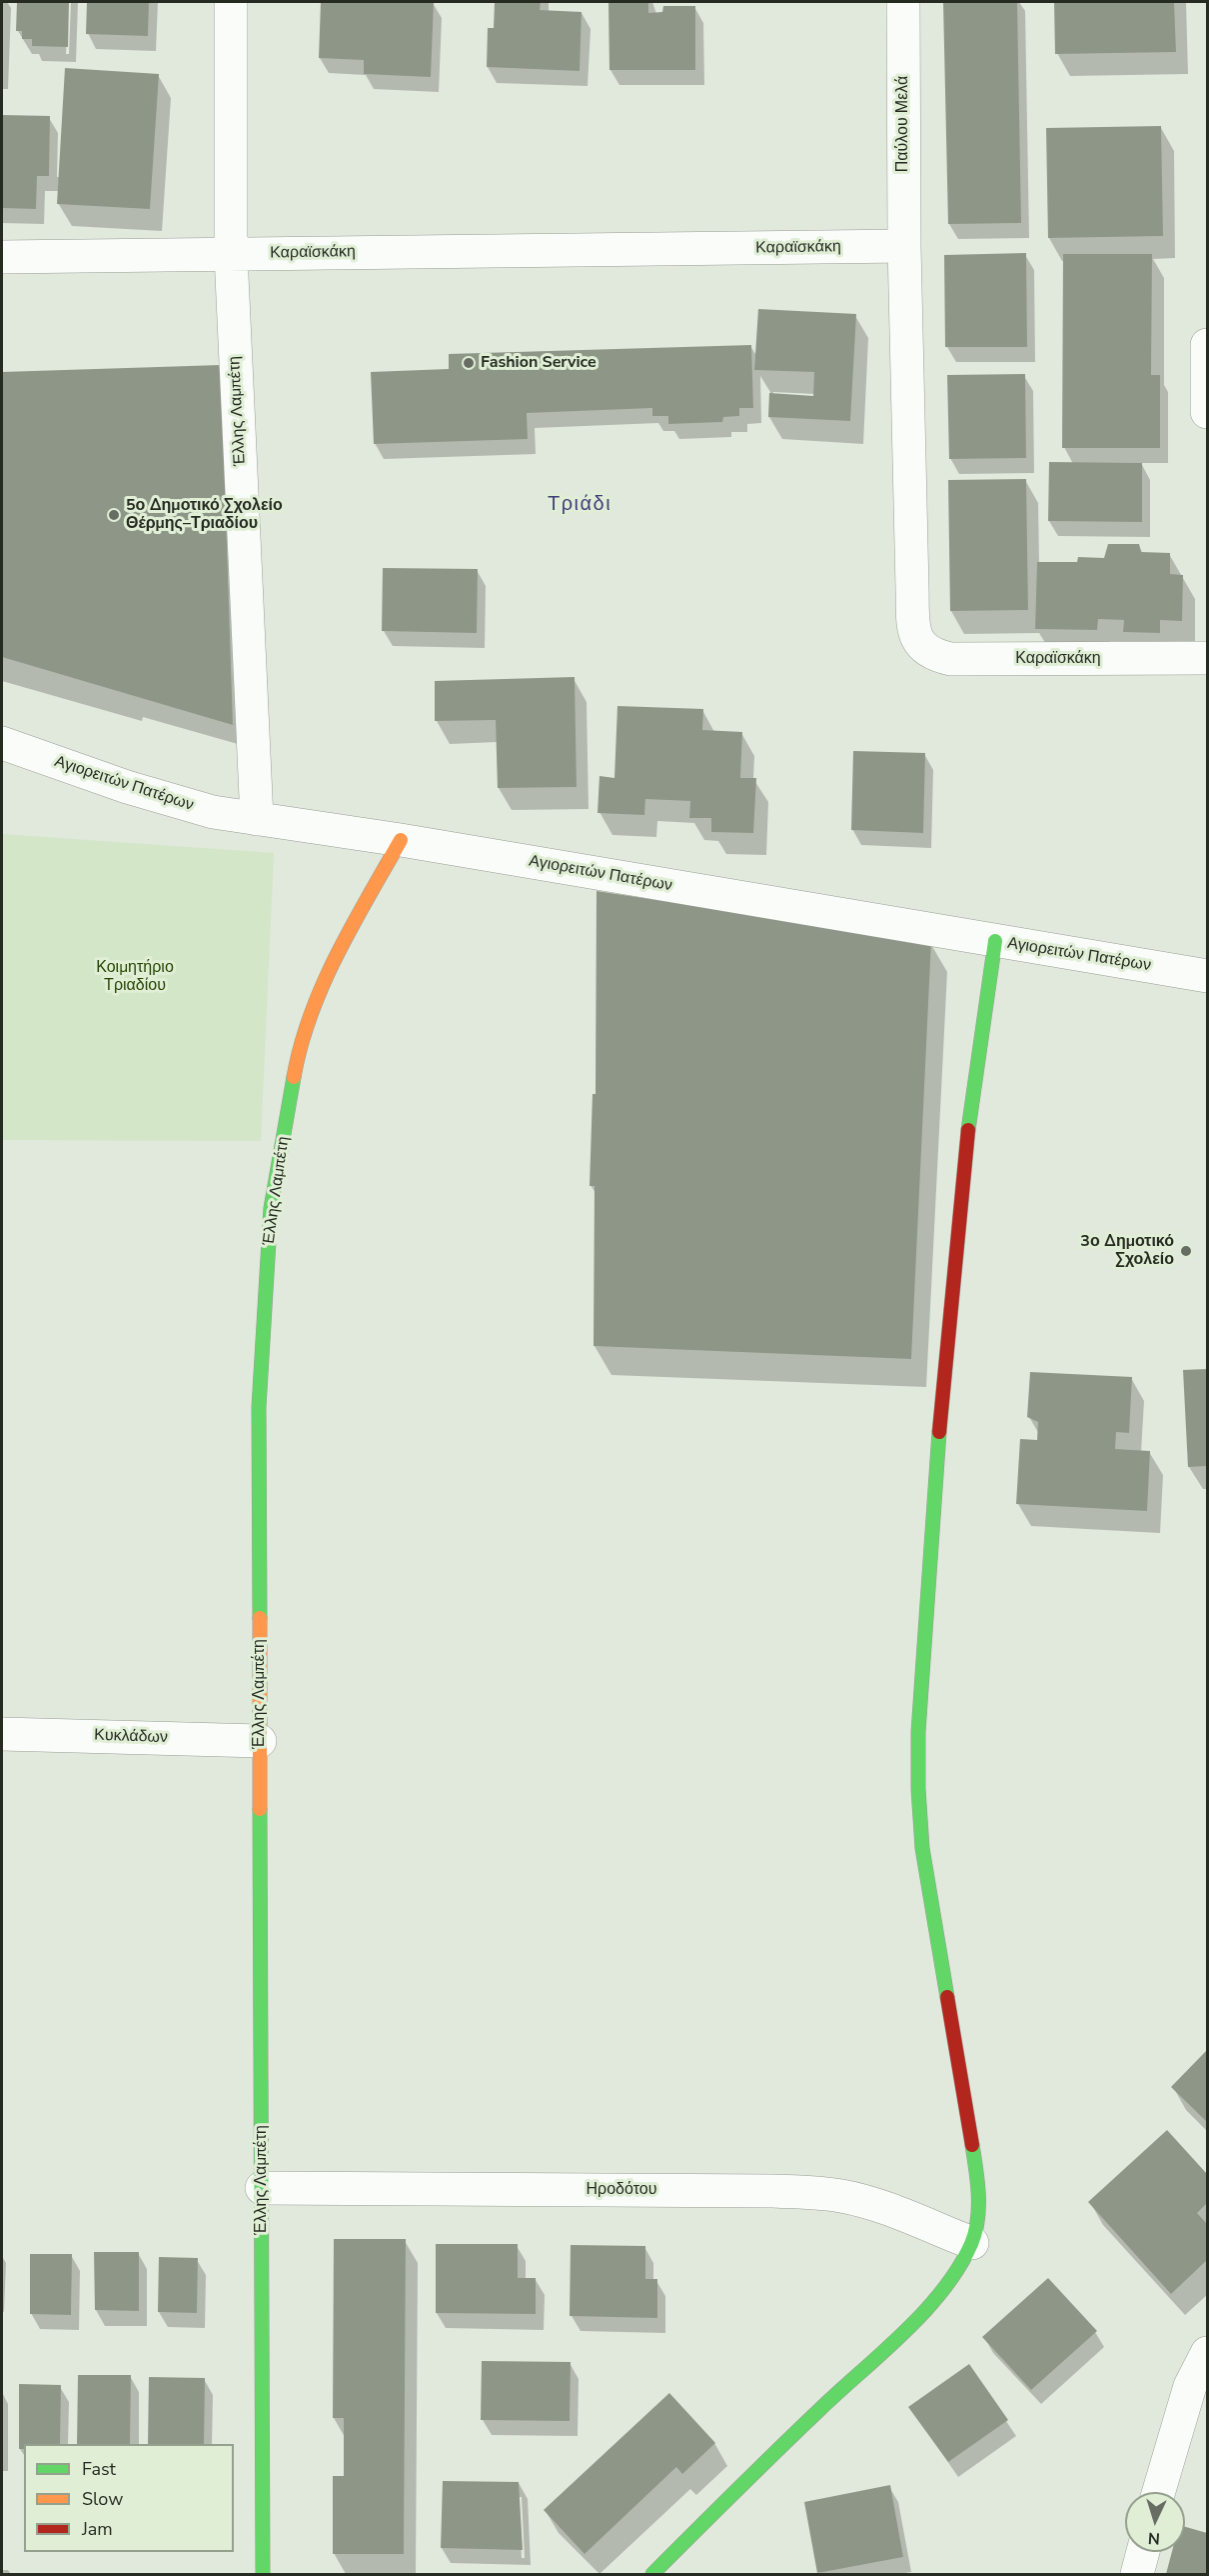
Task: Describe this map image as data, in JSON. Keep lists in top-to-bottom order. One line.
{"streets":{"street":["Παύλου Μελά","Καραϊσκάκη","Έλλης Λαμπέτη","Αγιορειτών Πατέρων","Κυκλάδων","Ηροδότου"]},"crossings":[["Παύλου Μελά","Καραϊσκάκη"],["Καραϊσκάκη","Έλλης Λαμπέτη"],["Έλλης Λαμπέτη","Αγιορειτών Πατέρων"],["Έλλης Λαμπέτη","Κυκλάδων"],["Έλλης Λαμπέτη","Ηροδότου"]],"districts":["Τριάδι"],"parks":["Κοιμητήριο Τριαδίου"],"places":["Fashion Service","5ο Δημοτικό Σχολείο Θέρμης–Τριαδίου","3ο Δημοτικό Σχολείο"],"legend":["Fast","Slow","Jam"],"north":"bottom"}
